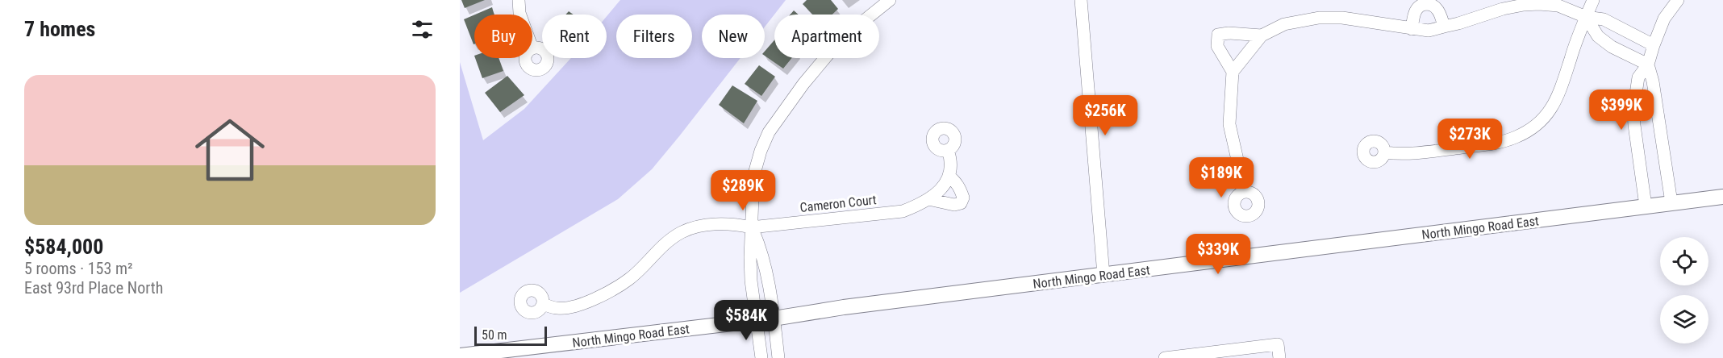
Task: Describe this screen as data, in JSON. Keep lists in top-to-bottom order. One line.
{"streets":{"street":["Cameron Court","North Mingo Road East"]},"scale_bar":"50 m","page":{"heading":"7 homes","chip":["Buy","Rent","Filters","New","Apartment"],"list":[{"name":"$584,000","note":"5 rooms · 153 m² · East 93rd Place North"}],"price":["$399K","$256K","$273K","$189K","$289K","$339K","$584K"],"scale":"50 m"}}
